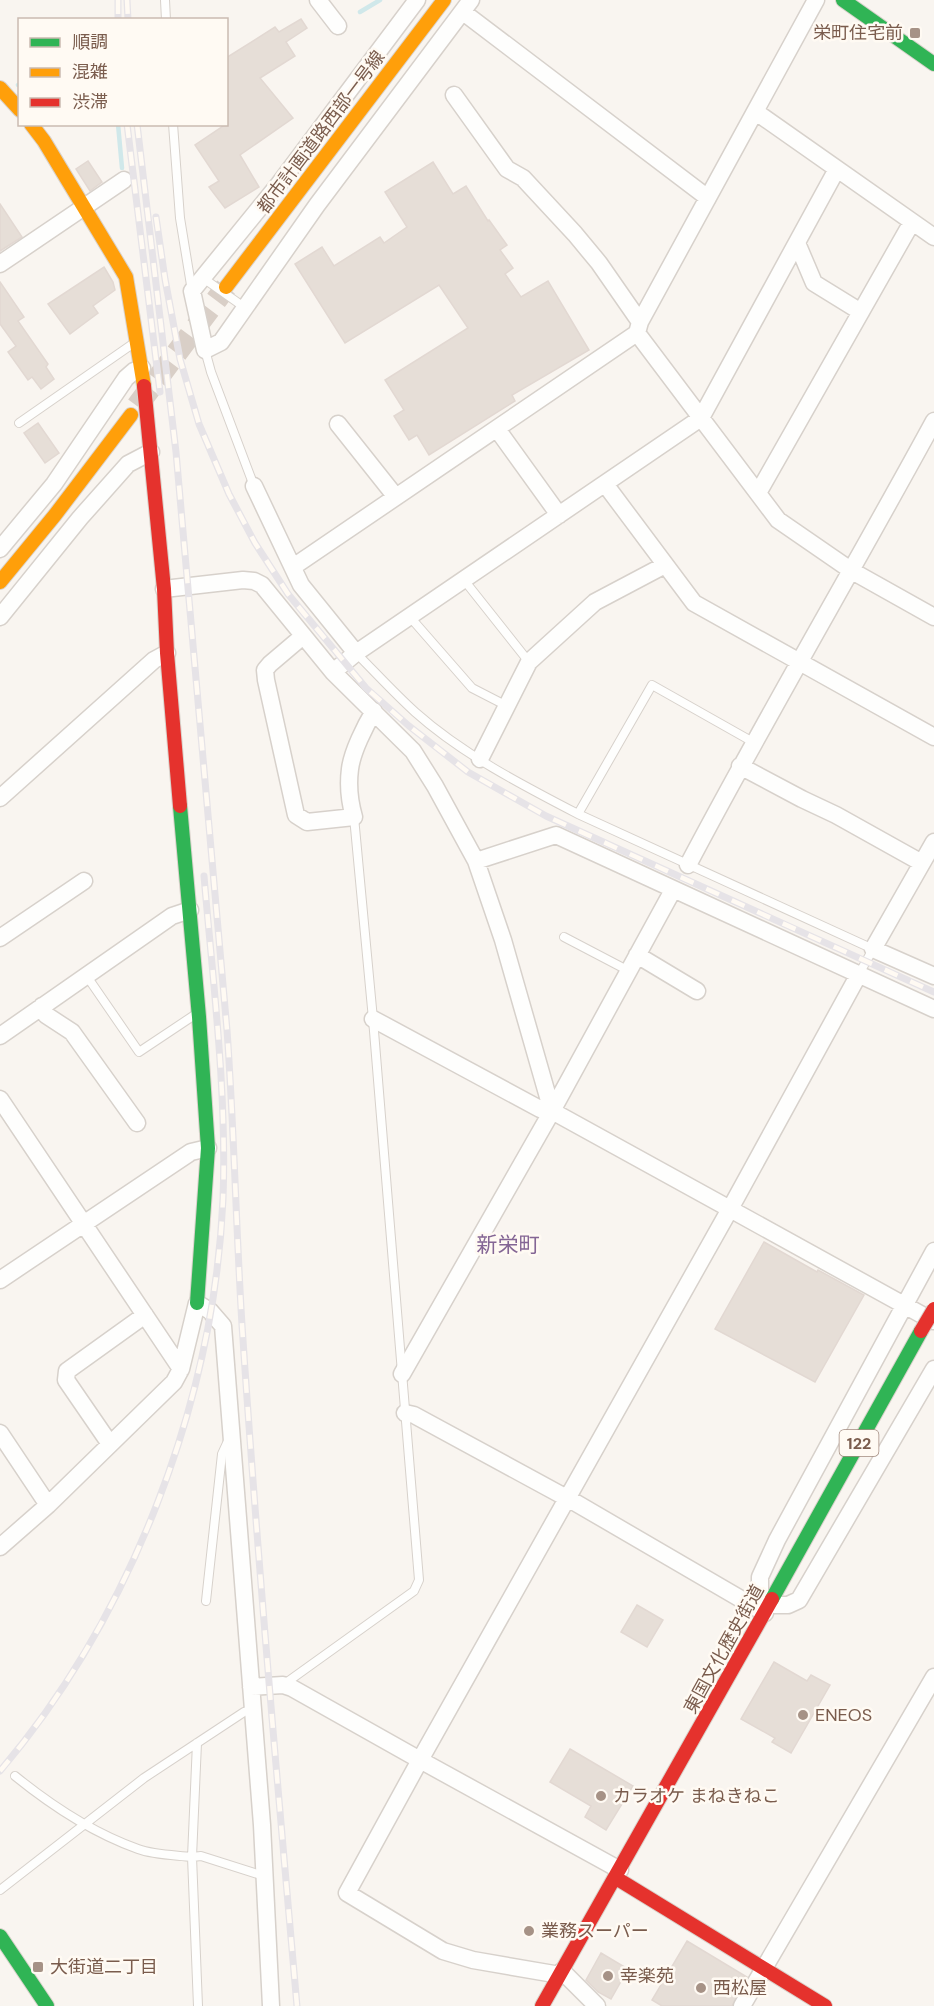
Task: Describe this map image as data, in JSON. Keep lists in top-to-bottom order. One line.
{"streets":{"main road":["都市計画道路西部一号線","122","東国文化歴史街道"]},"districts":["新栄町"],"places":{"transit":["栄町住宅前","大街道二丁目"],"other":["ENEOS","カラオケ まねきねこ","業務スーパー","幸楽苑","西松屋"]},"legend":["順調","混雑","渋滞"]}
